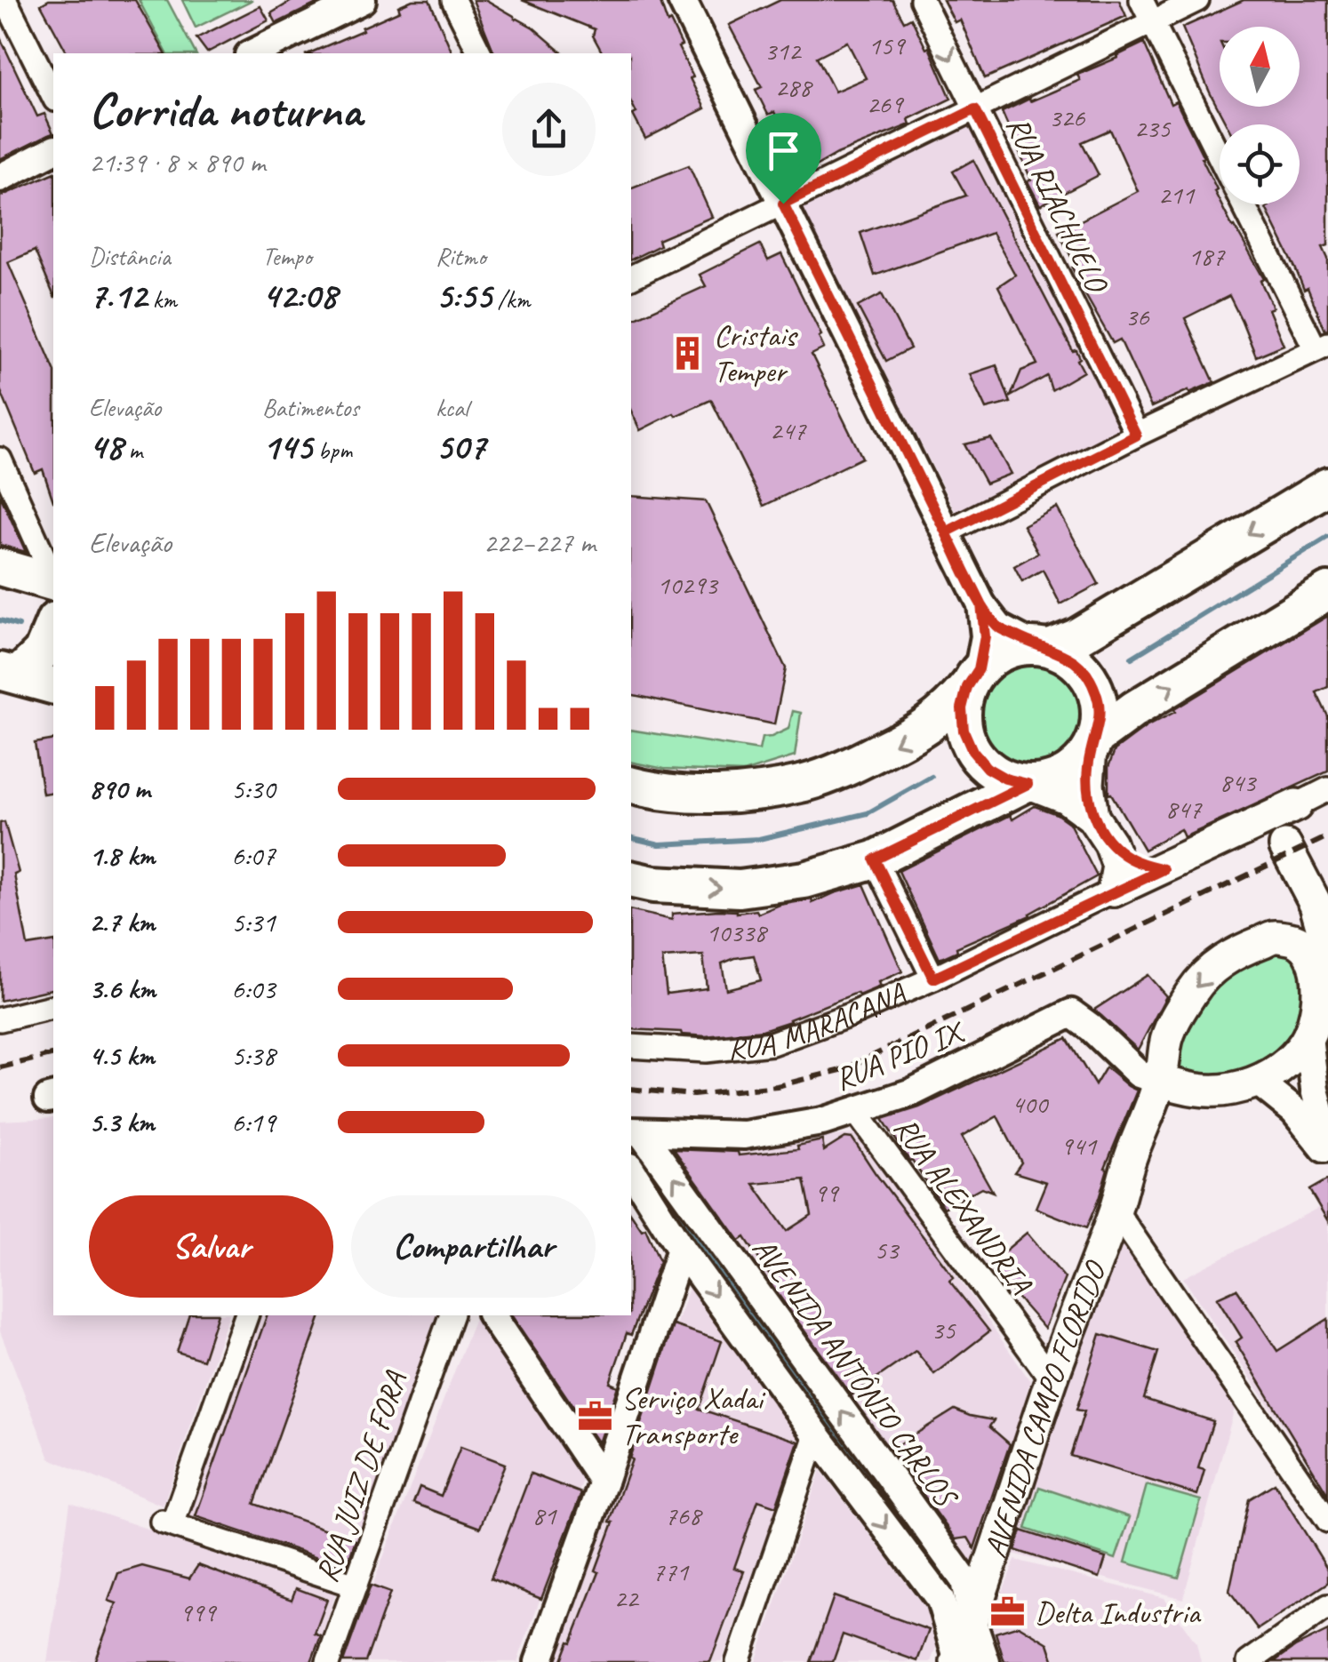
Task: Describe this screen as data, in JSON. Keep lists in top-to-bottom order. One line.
{"streets":{"main road":["RUA MARACANÃ","AVENIDA CAMPO FLORIDO"],"street":["RUA RIACHUELO","RUA PIO IX","RUA ALEXANDRIA","AVENIDA ANTÔNIO CARLOS","RUA JUIZ DE FORA"]},"crossings":[["RUA PIO IX","RUA ALEXANDRIA"],["RUA PIO IX","AVENIDA ANTÔNIO CARLOS"],["RUA PIO IX","AVENIDA CAMPO FLORIDO"],["RUA ALEXANDRIA","AVENIDA CAMPO FLORIDO"],["AVENIDA ANTÔNIO CARLOS","AVENIDA CAMPO FLORIDO"]],"places":{"building":["Cristais Temper"],"office":["Serviço Xadai Transporte","Delta Industria"]},"house_numbers":["159","312","288","269","326","235","211","187","36","247","10293","843","847","10338","400","941","99","53","35","81","768","771","22","999"],"north":"top","page":{"heading":["Corrida noturna","21:39 · 8 × 890 m"],"stats":[["Distância","7.12 km"],["Tempo","42:08"],["Ritmo","5:55 /km"],["Elevação","48 m"],["Batimentos","145 bpm"],["kcal","507"]],"chart":["Elevação","222–227 m"],"list":[{"name":"890 m","note":"5:30"},{"name":"1.8 km","note":"6:07"},{"name":"2.7 km","note":"5:31"},{"name":"3.6 km","note":"6:03"},{"name":"4.5 km","note":"5:38"},{"name":"5.3 km","note":"6:19"}],"buttons":["Salvar","Compartilhar"]}}
